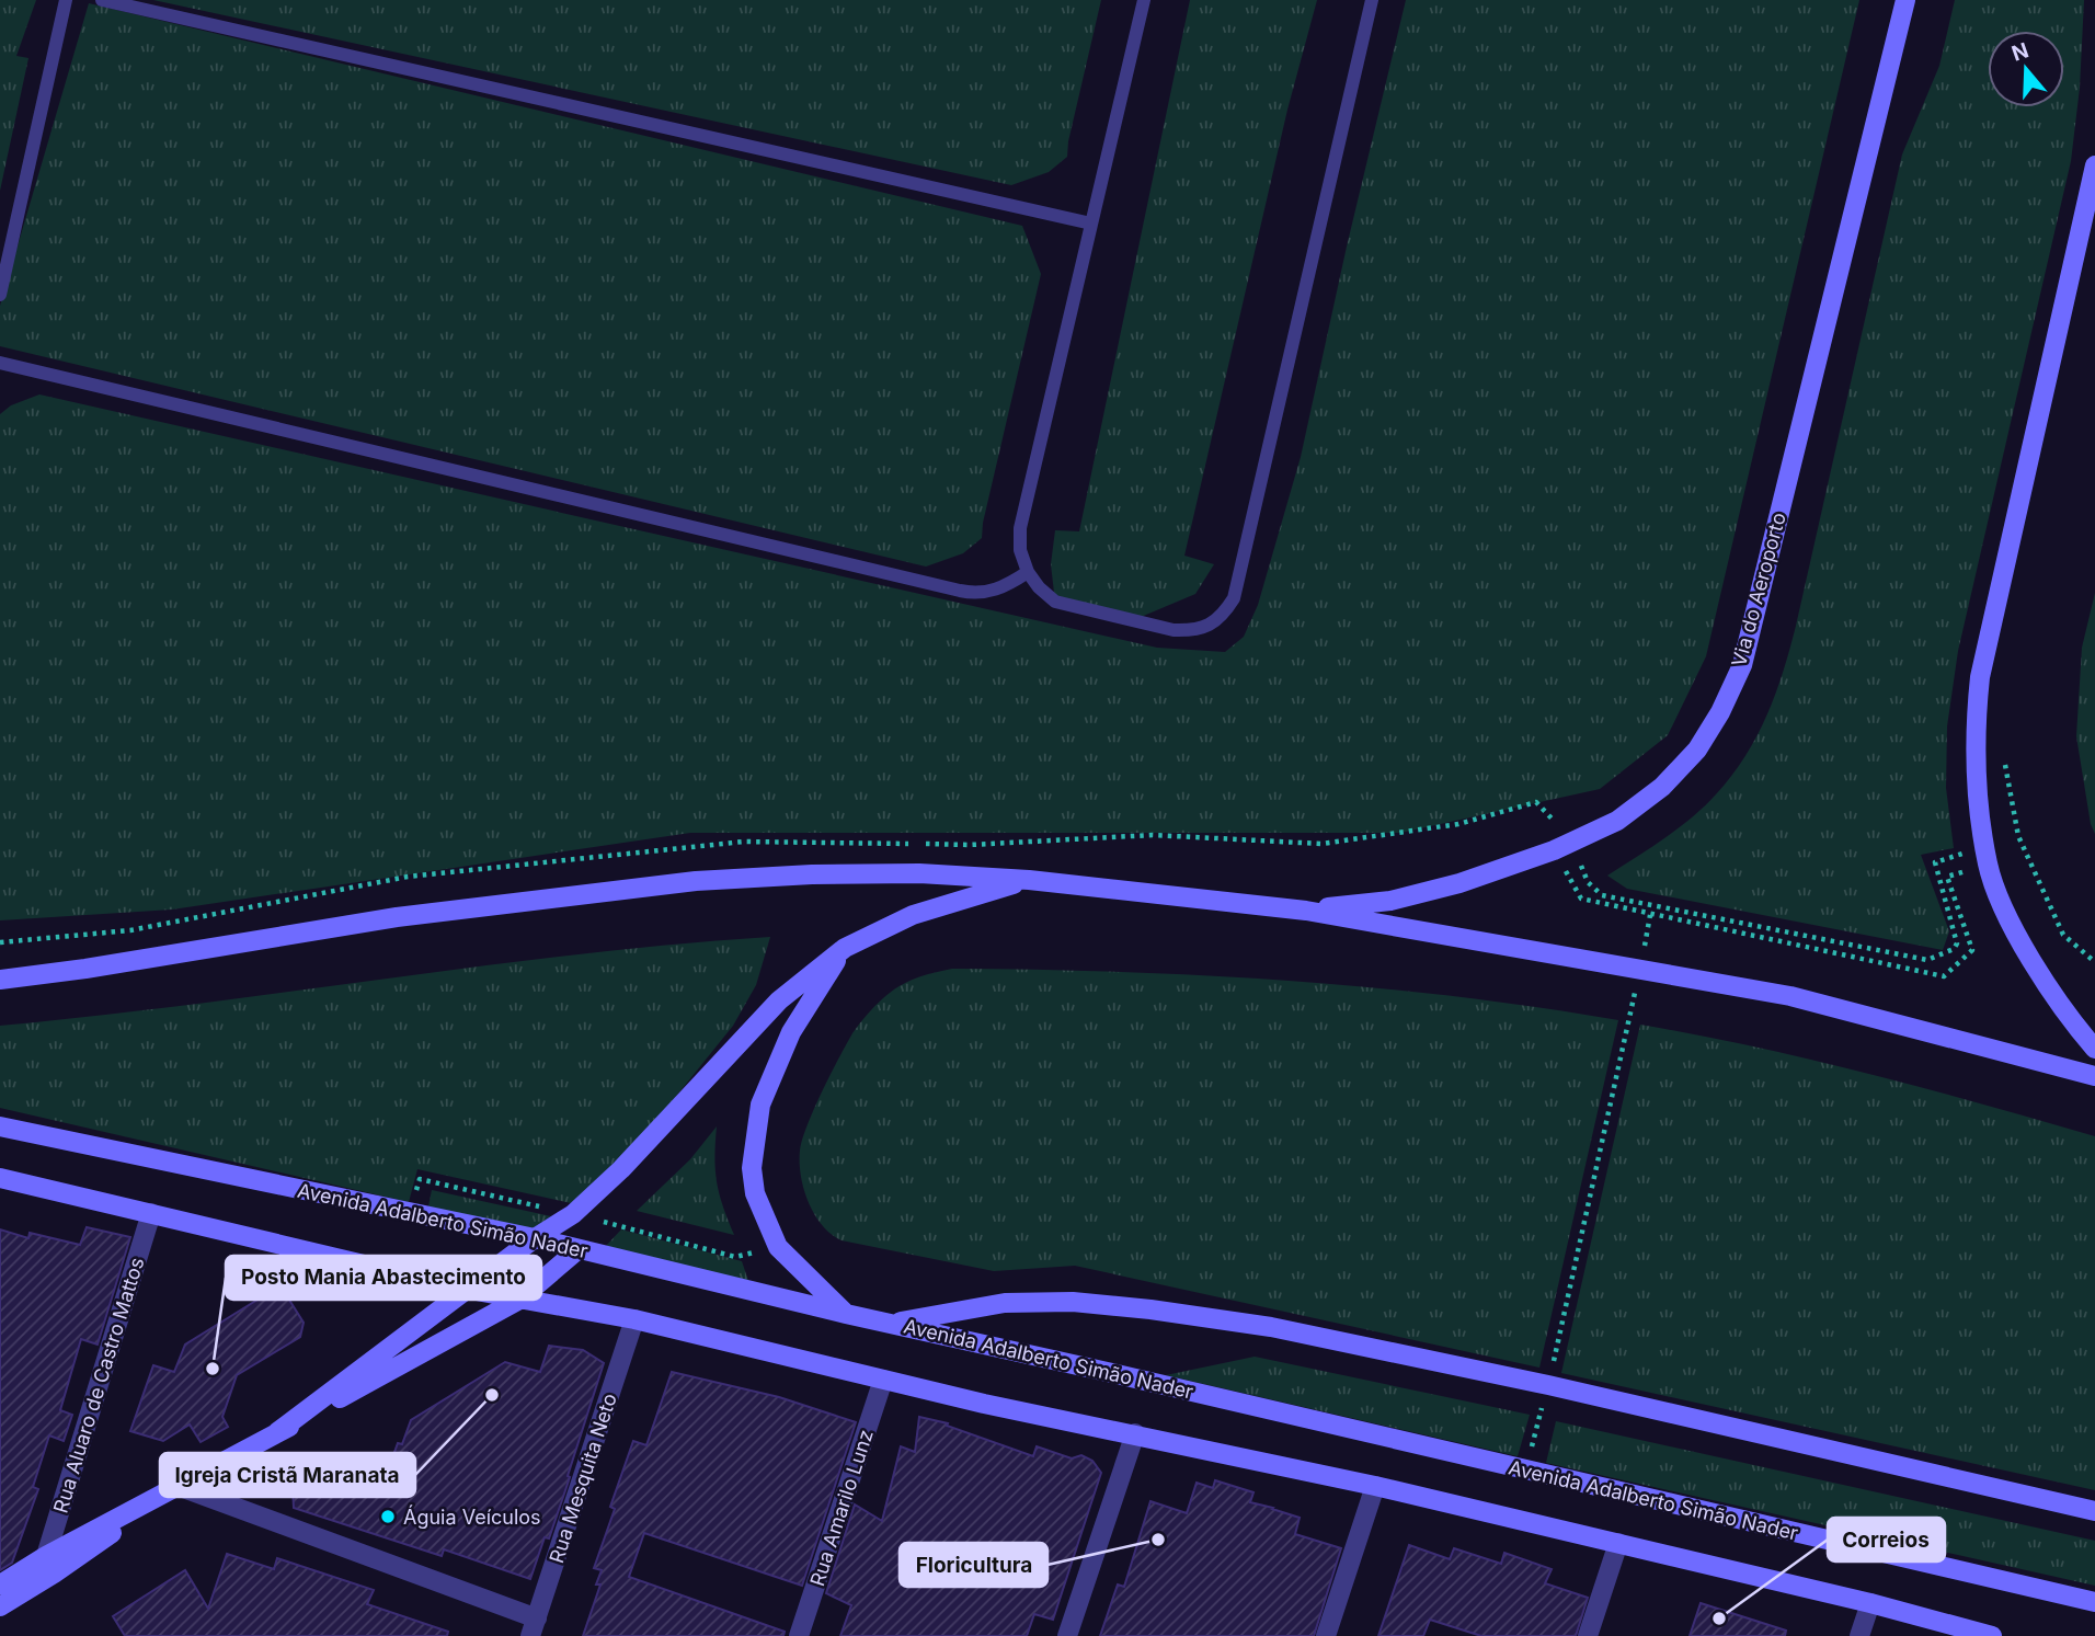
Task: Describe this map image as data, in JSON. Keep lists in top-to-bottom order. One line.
{"streets":{"main road":["Via do Aeroporto","Avenida Adalberto Simão Nader"],"street":["Rua Aluaro de Castro Mattos","Rua Mesquita Neto","Rua Amarilo Lunz"]},"places":["Posto Mania Abastecimento","Igreja Cristã Maranata","Águia Veículos","Floricultura","Correios"],"north":"top"}
